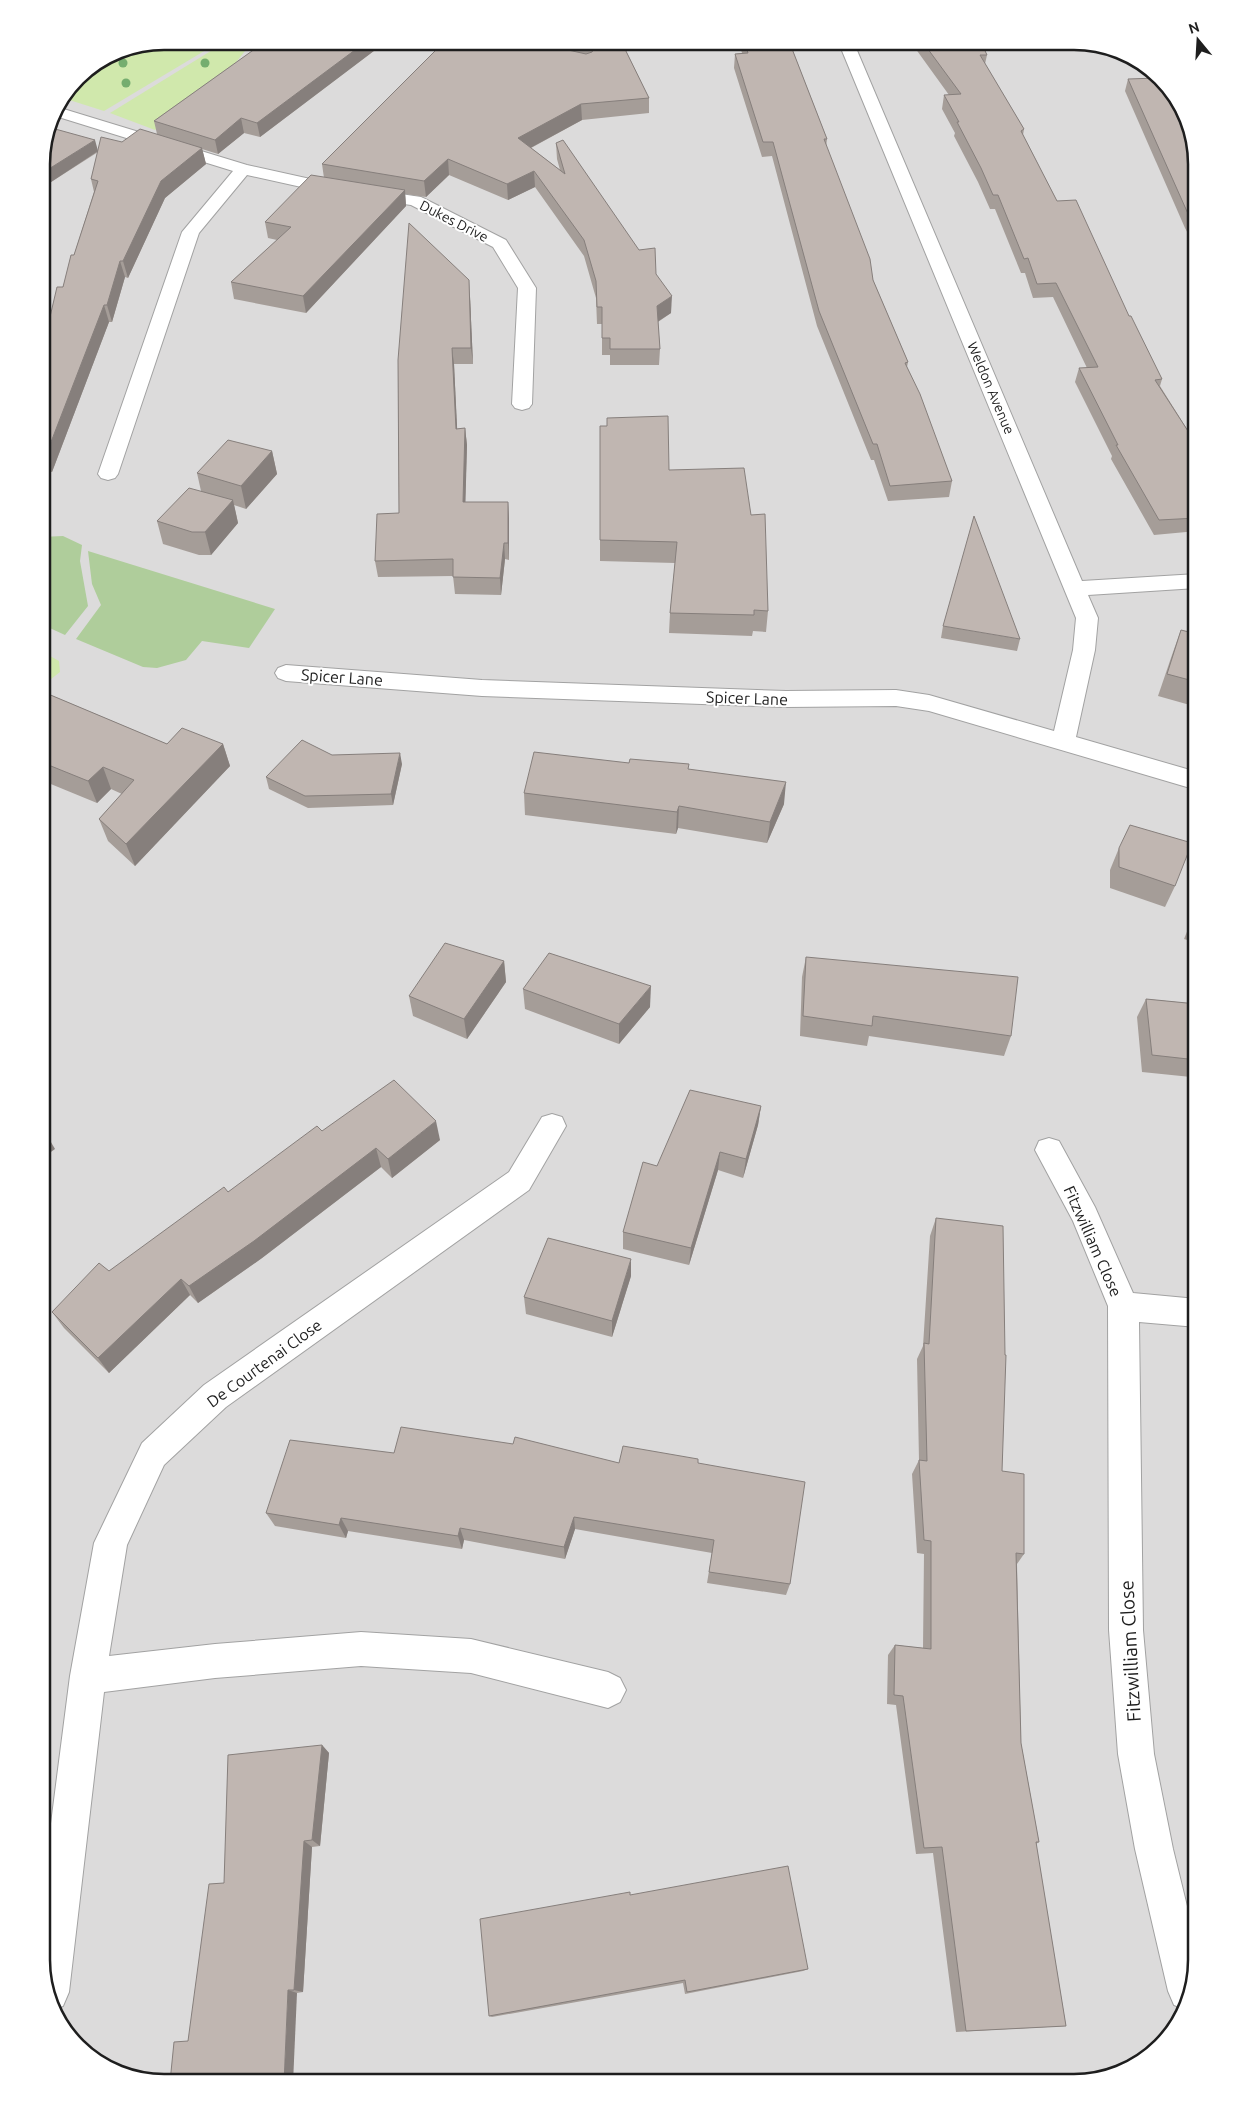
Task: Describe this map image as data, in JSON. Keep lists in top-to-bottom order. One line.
{"streets":{"street":["Dukes Drive","Weldon Avenue","Spicer Lane","Fitzwilliam Close","De Courtenai Close"]},"crossings":[["Weldon Avenue","Spicer Lane"]],"north":"top"}
